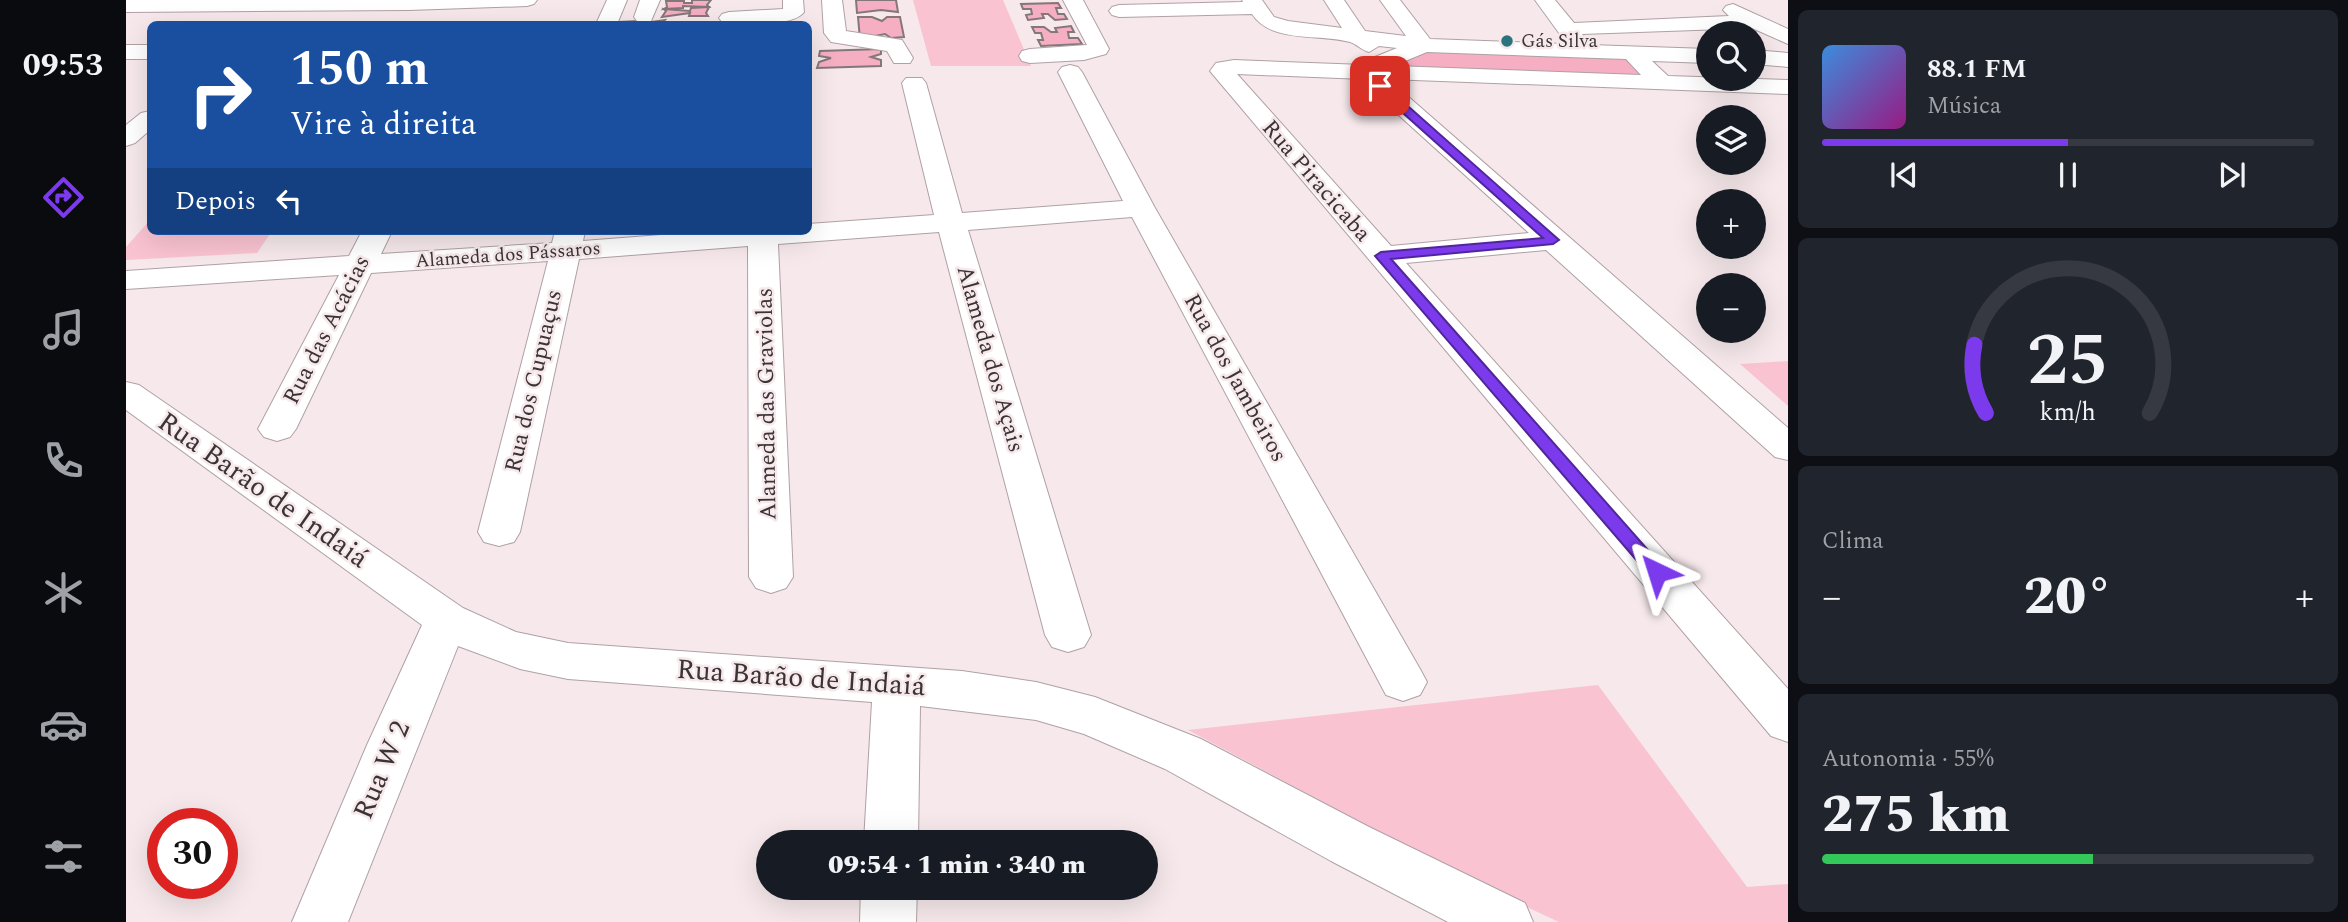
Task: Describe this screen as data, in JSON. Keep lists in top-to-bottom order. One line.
{"streets":{"street":["Rua Piracicaba","Alameda dos Pássaros","Rua das Acácias","Alameda dos Açais","Rua dos Jambeiros","Rua dos Cupuaçus","Alameda das Graviolas","Rua Barão de Indaiá","Rua W 2"]},"crossings":[["Alameda dos Pássaros","Rua das Acácias"],["Alameda dos Pássaros","Alameda dos Açais"],["Alameda dos Pássaros","Rua dos Jambeiros"],["Alameda dos Pássaros","Rua dos Cupuaçus"],["Rua Barão de Indaiá","Rua W 2"]],"places":["Gás Silva"],"page":{"tabs":"09:53","map_buttons":["+","−"],"turn":["150 m","Vire à direita"],"song":["88.1 FM","Música"],"then":"Depois","tile":["Clima",["Autonomia · 55%","275 km"]],"heat":["−","20°","+"],"limit":"30","trip":"09:54 · 1 min · 340 m","gauge":["25","km/h"]}}
